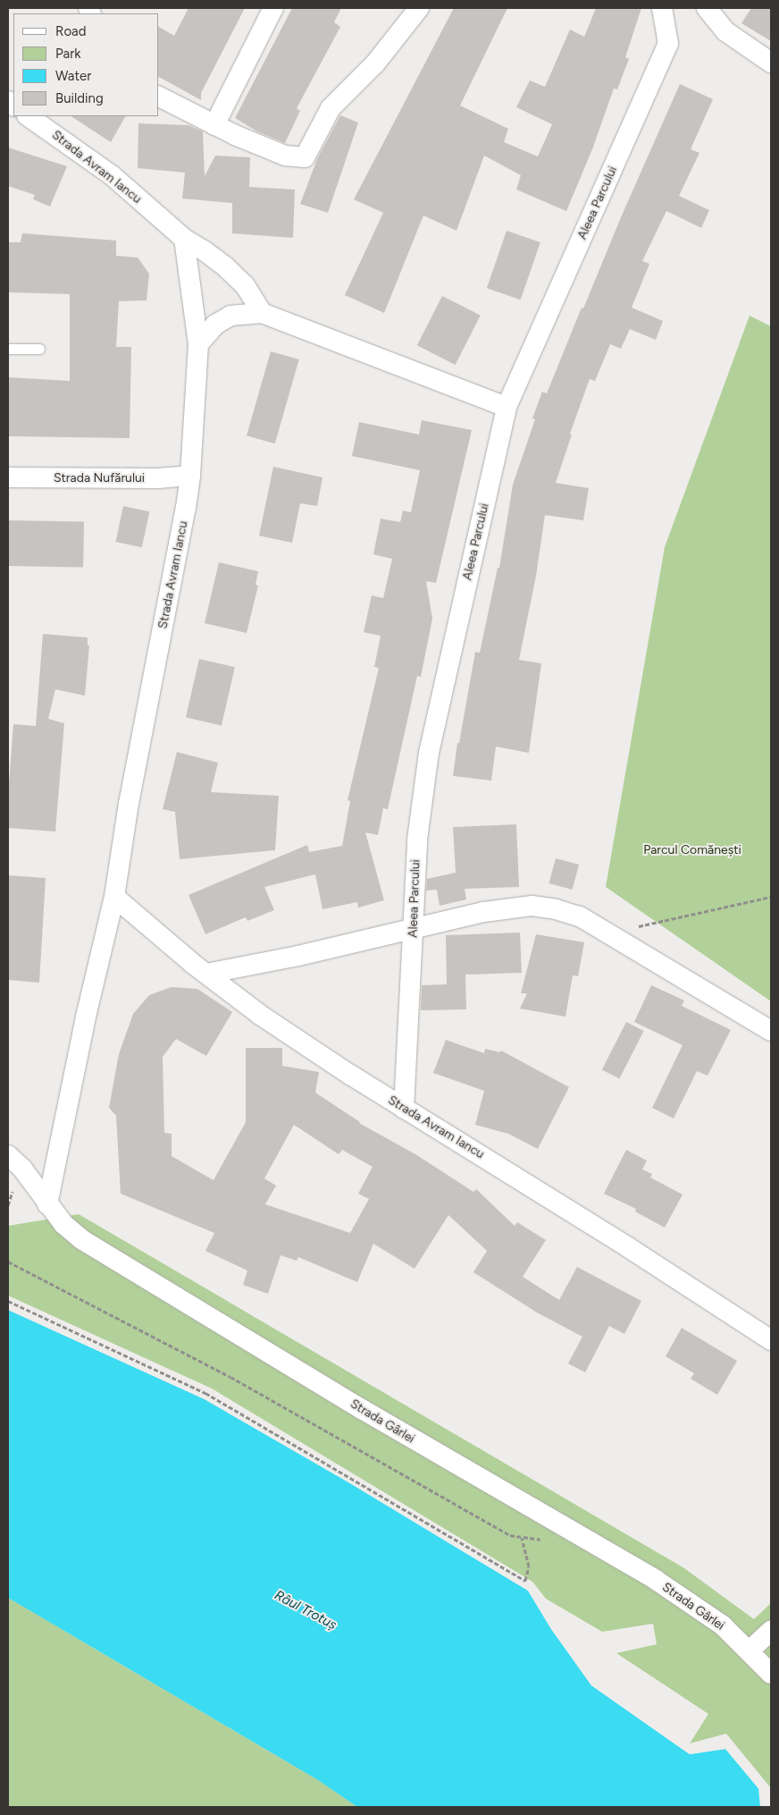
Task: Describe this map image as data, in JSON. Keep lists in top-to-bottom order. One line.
{"streets":{"street":["Strada Avram Iancu","Aleea Parcului","Strada Nufărului","Strada Gârlei"]},"crossings":[["Strada Avram Iancu","Aleea Parcului"],["Strada Avram Iancu","Strada Nufărului"],["Strada Avram Iancu","Strada Gârlei"]],"water":["Râul Trotuș"],"parks":["Parcul Comănești"],"legend":["Road","Park","Water","Building"]}
